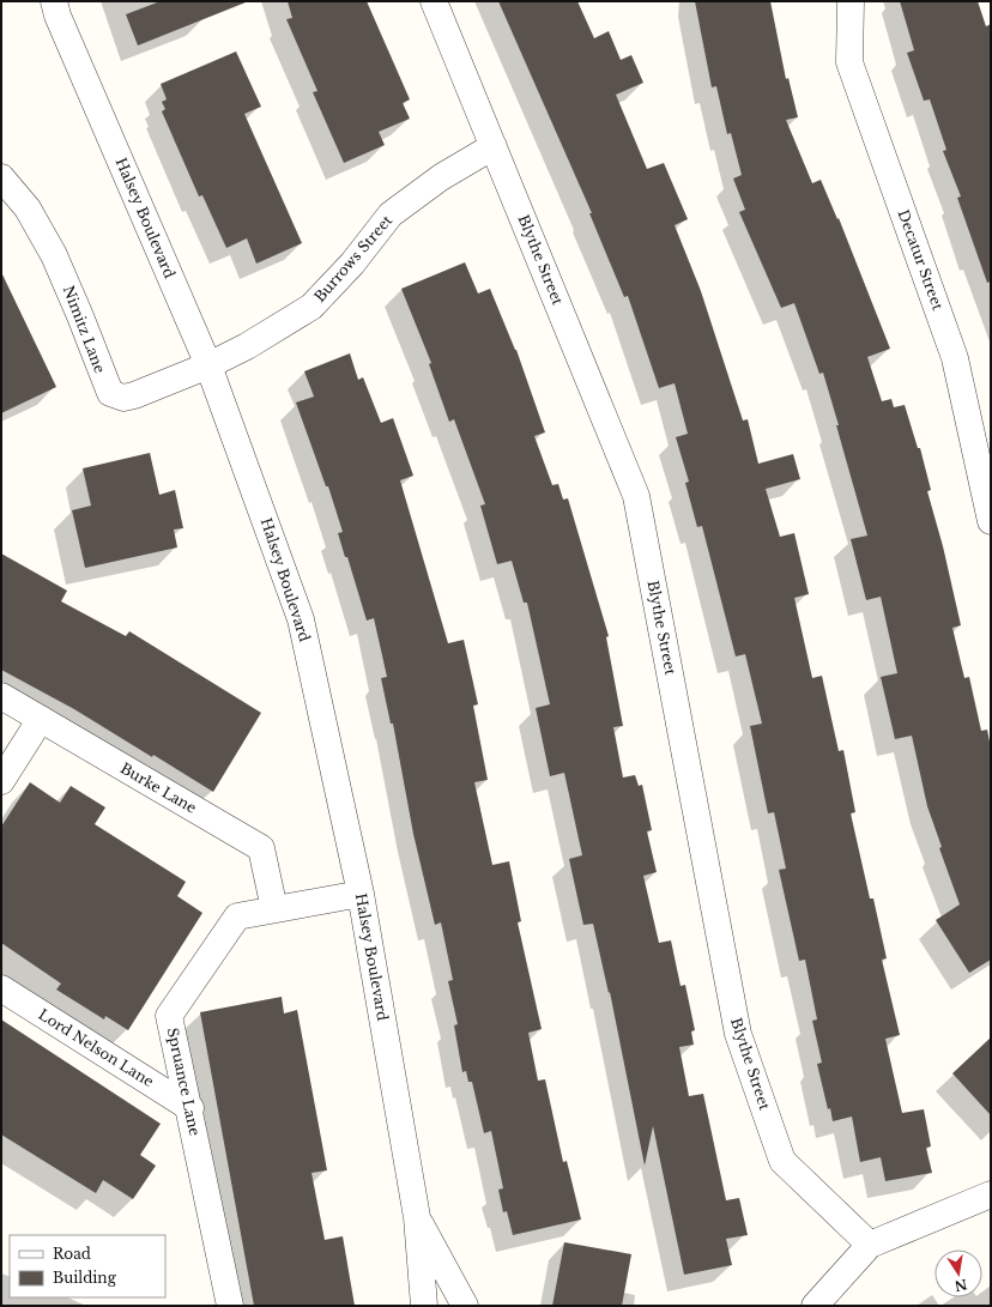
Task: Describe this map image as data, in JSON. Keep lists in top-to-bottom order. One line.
{"streets":{"street":["Halsey Boulevard","Burrows Street","Blythe Street","Decatur Street","Nimitz Lane","Burke Lane","Lord Nelson Lane","Spruance Lane"]},"crossings":[["Halsey Boulevard","Burrows Street"],["Halsey Boulevard","Nimitz Lane"],["Halsey Boulevard","Spruance Lane"],["Burrows Street","Blythe Street"],["Burrows Street","Nimitz Lane"],["Burke Lane","Spruance Lane"],["Lord Nelson Lane","Spruance Lane"]],"legend":["Road","Building"],"north":"bottom"}
